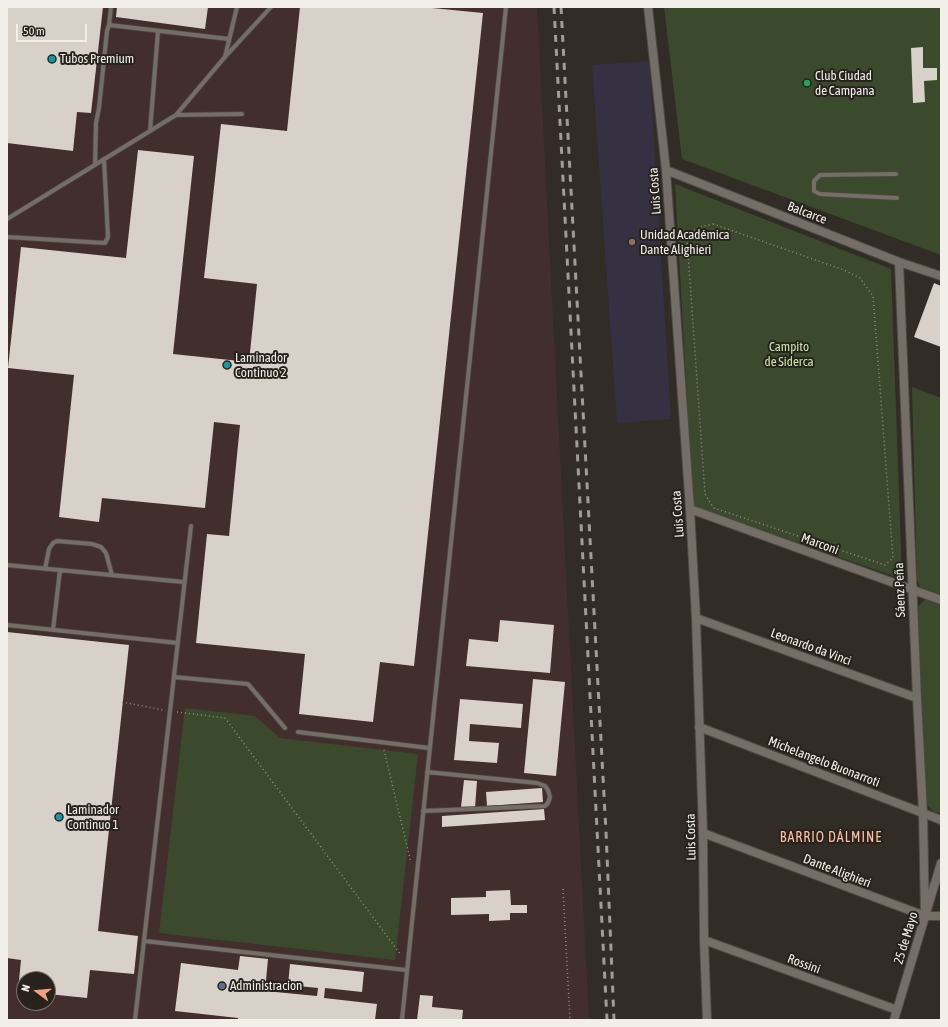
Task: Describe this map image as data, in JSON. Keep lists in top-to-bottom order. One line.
{"streets":{"street":["Luis Costa","Balcarce","Marconi","Sáenz Peña","Leonardo da Vinci","Michelangelo Buonarroti","Dante Alighieri","25 de Mayo","Rossini"]},"crossings":[["Luis Costa","Balcarce"],["Luis Costa","Marconi"],["Luis Costa","Leonardo da Vinci"],["Luis Costa","Michelangelo Buonarroti"],["Luis Costa","Dante Alighieri"],["Luis Costa","Rossini"],["Balcarce","Sáenz Peña"],["Marconi","Sáenz Peña"],["Sáenz Peña","Leonardo da Vinci"],["Sáenz Peña","Michelangelo Buonarroti"],["Sáenz Peña","Dante Alighieri"],["Sáenz Peña","25 de Mayo"],["Dante Alighieri","25 de Mayo"],["25 de Mayo","Rossini"]],"districts":["BARRIO DÁLMINE"],"parks":["Campito de Siderca"],"places":["Tubos Premium","Club Ciudad de Campana","Unidad Académica Dante Alighieri","Laminador Continuo 2","Laminador Continuo 1","Administracion"],"scale_bar":"50 m","north":"left"}
